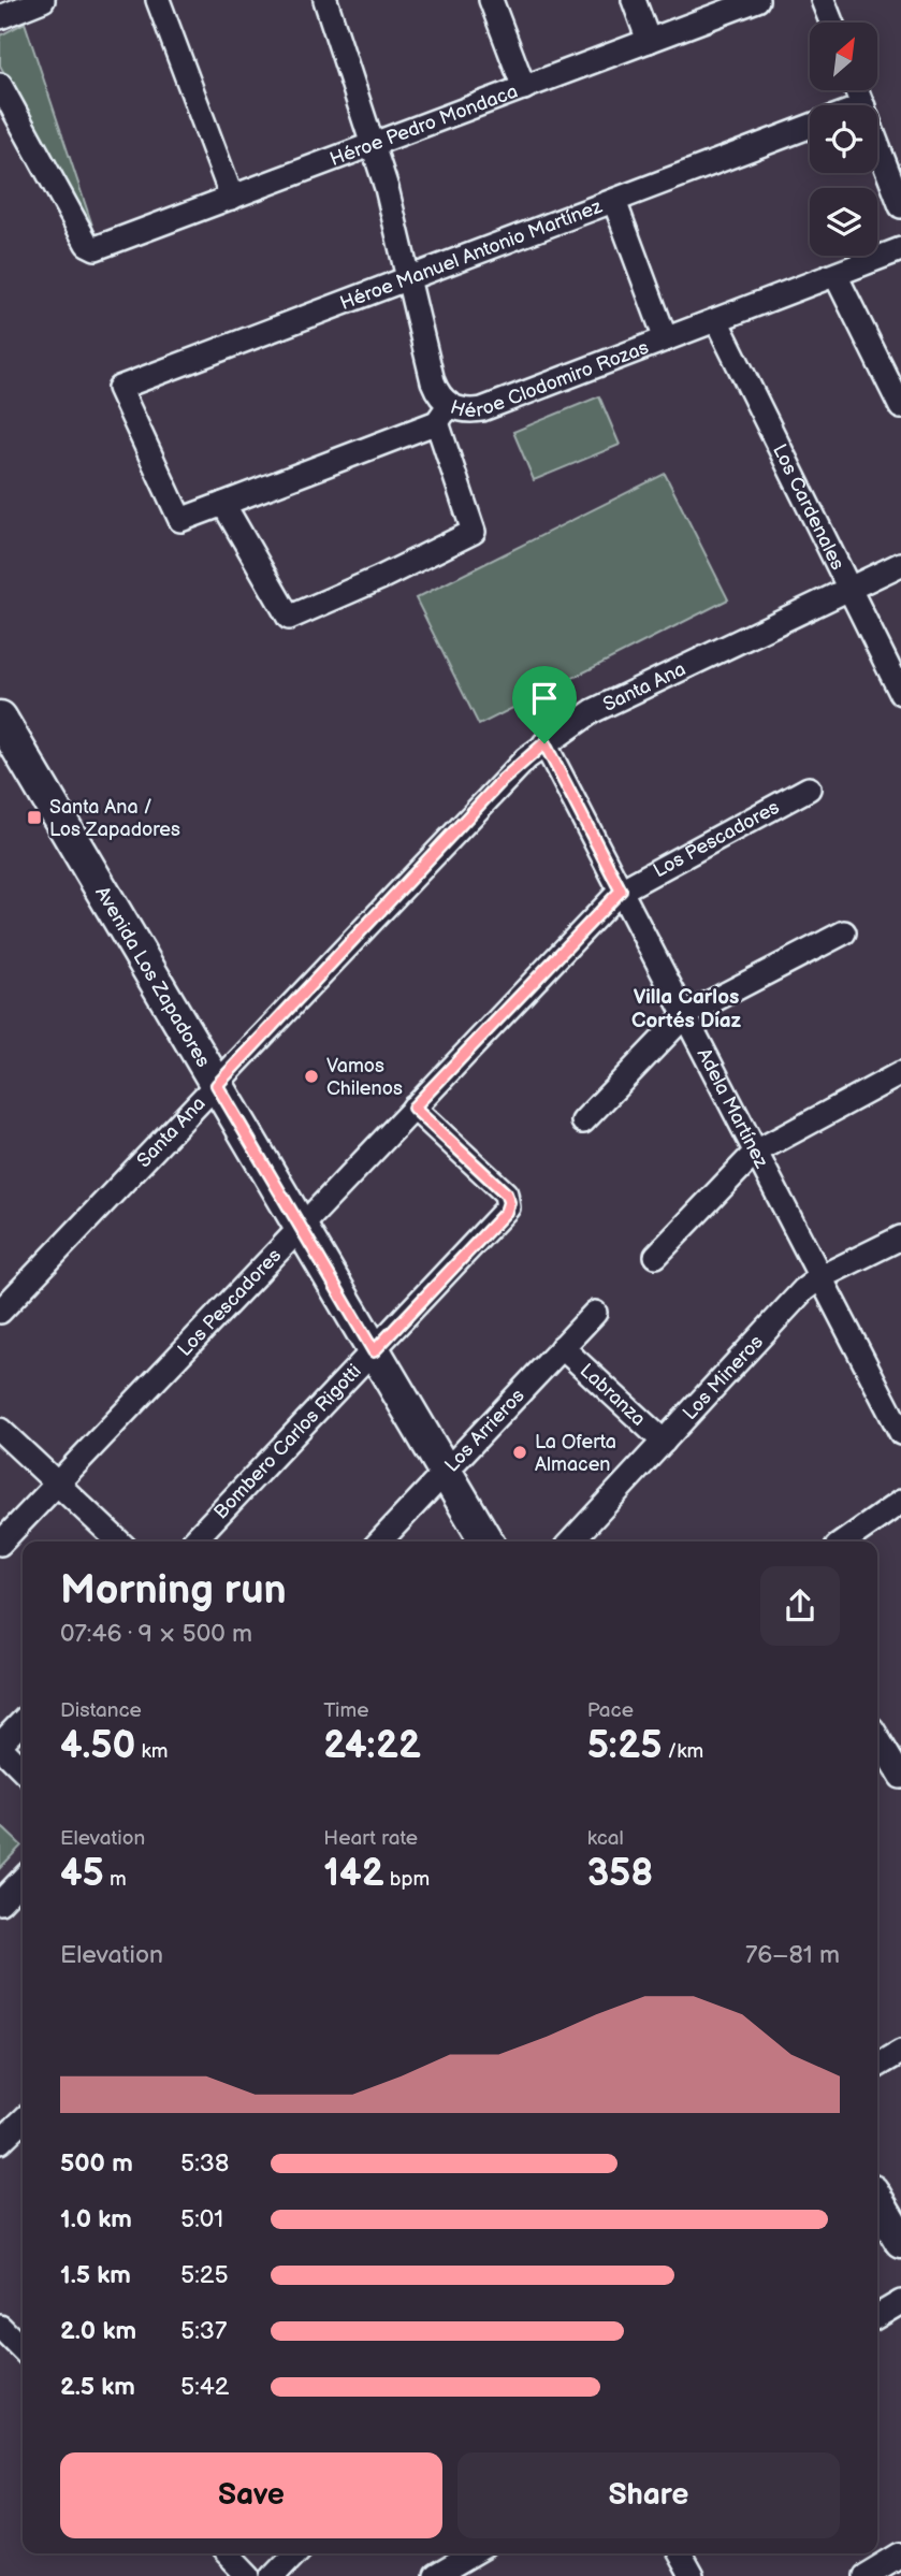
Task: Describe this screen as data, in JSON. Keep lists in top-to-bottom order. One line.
{"streets":{"main road":["Avenida Los Zapadores"],"street":["Héroe Pedro Mondaca","Héroe Manuel Antonio Martínez","Héroe Clodomiro Rozas","Los Cardenales","Santa Ana","Los Pescadores","Adela Martínez","Los Mineros","Labranza","Los Arrieros","Bombero Carlos Rigotti"]},"crossings":[["Héroe Manuel Antonio Martínez","Héroe Clodomiro Rozas"],["Héroe Clodomiro Rozas","Los Cardenales"],["Los Cardenales","Santa Ana"],["Santa Ana","Avenida Los Zapadores"],["Santa Ana","Adela Martínez"],["Los Pescadores","Avenida Los Zapadores"],["Los Pescadores","Adela Martínez"],["Los Pescadores","Bombero Carlos Rigotti"],["Avenida Los Zapadores","Los Arrieros"],["Avenida Los Zapadores","Bombero Carlos Rigotti"],["Adela Martínez","Los Mineros"],["Los Mineros","Labranza"],["Labranza","Los Arrieros"]],"districts":["Villa Carlos Cortés Díaz"],"places":{"transit":["Santa Ana / Los Zapadores"],"other":["Vamos Chilenos","La Oferta Almacen"]},"north":"top right","page":{"heading":["Morning run","07:46 · 9 × 500 m"],"stats":[["Distance","4.50 km"],["Time","24:22"],["Pace","5:25 /km"],["Elevation","45 m"],["Heart rate","142 bpm"],["kcal","358"]],"chart":["Elevation","76–81 m"],"list":[{"name":"500 m","note":"5:38"},{"name":"1.0 km","note":"5:01"},{"name":"1.5 km","note":"5:25"},{"name":"2.0 km","note":"5:37"},{"name":"2.5 km","note":"5:42"}],"buttons":["Save","Share"]}}
